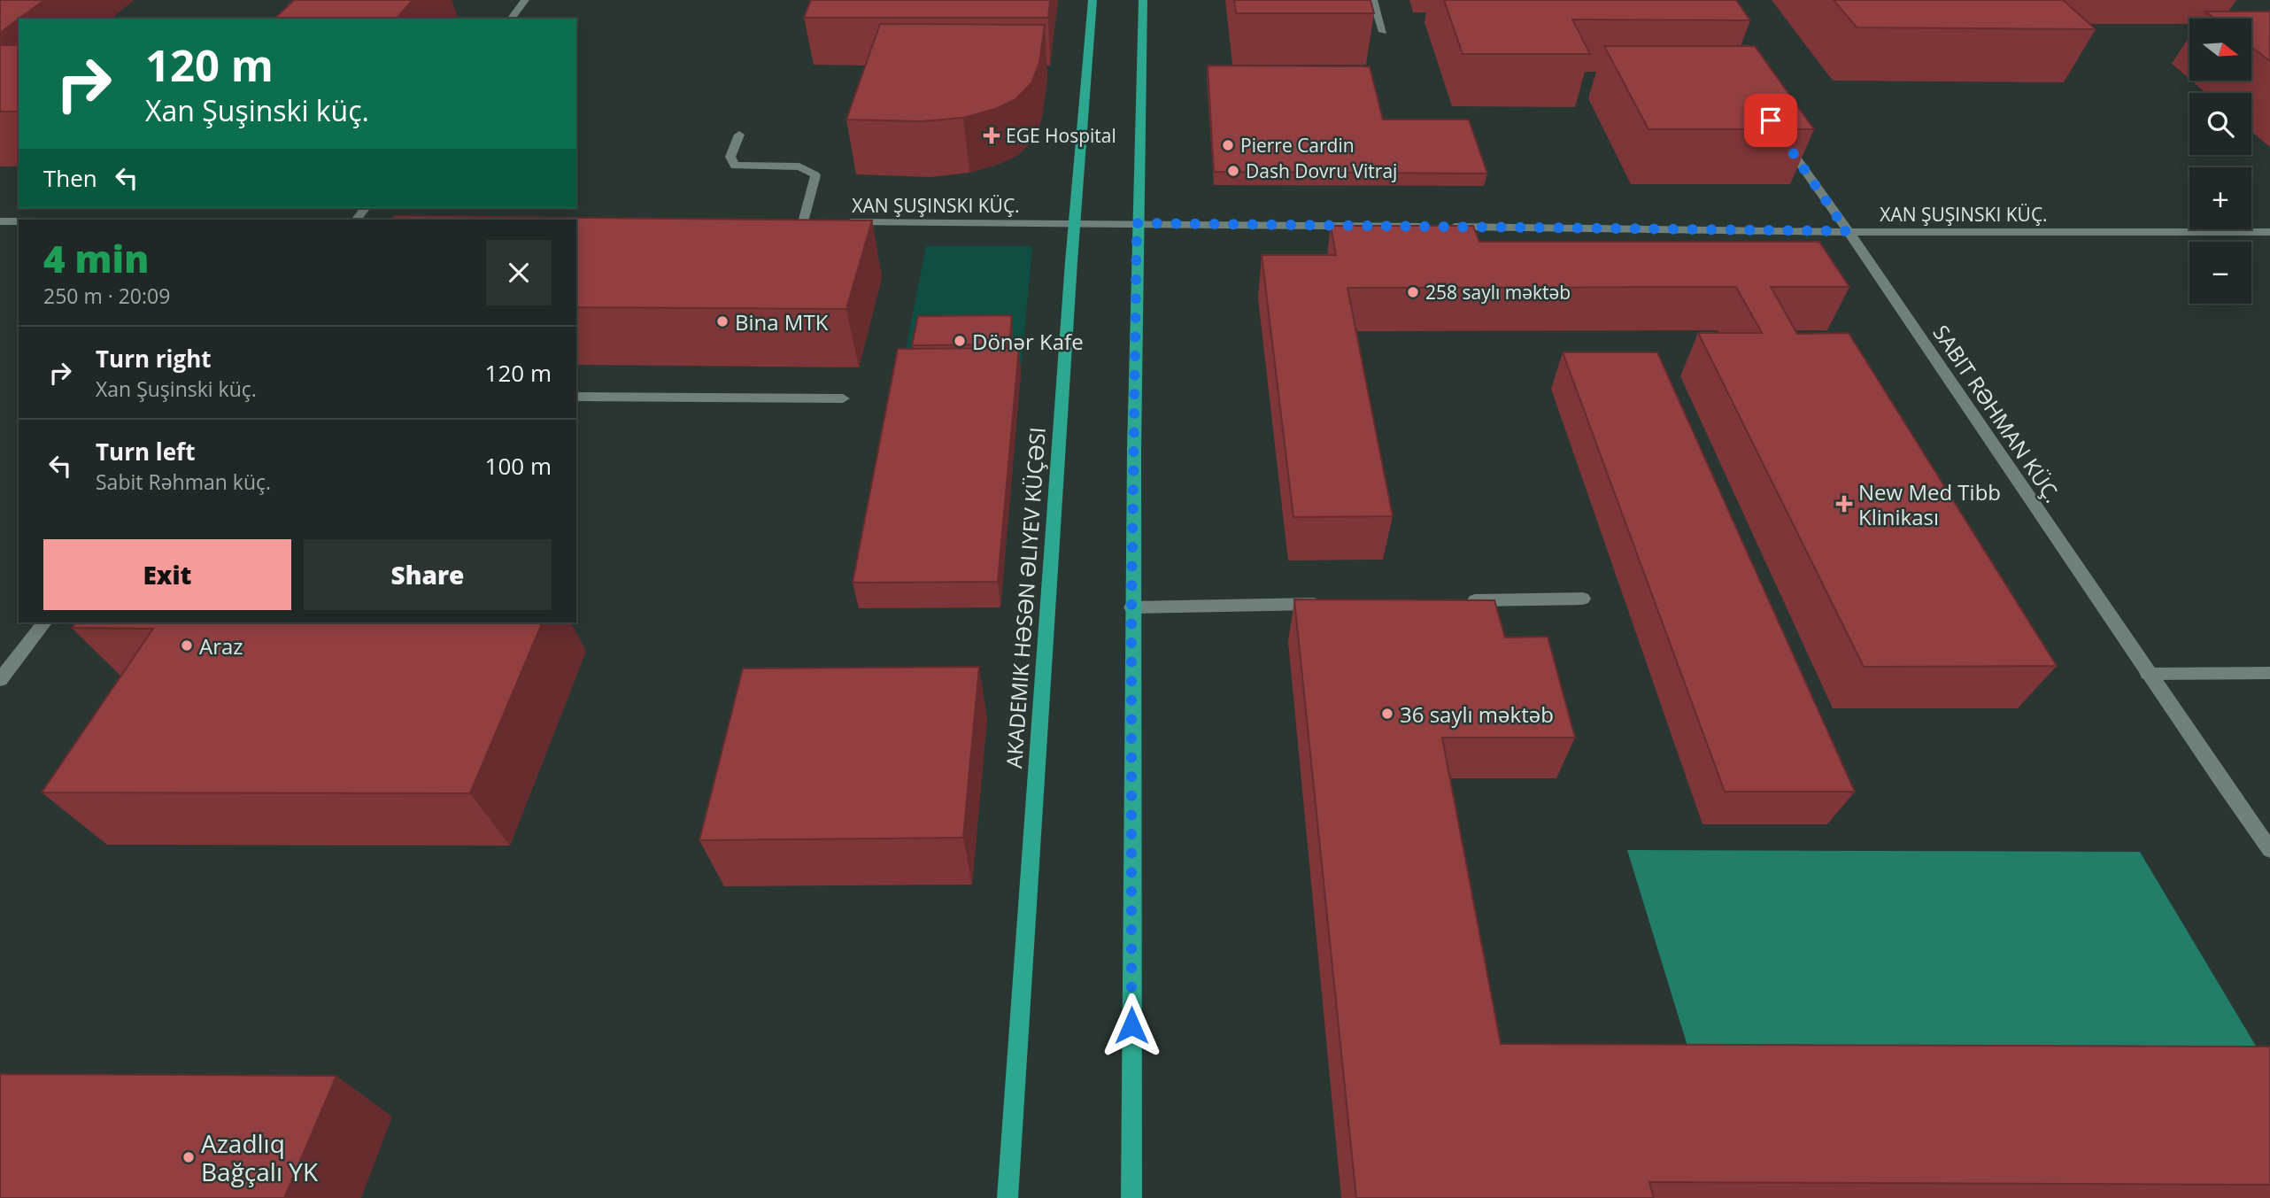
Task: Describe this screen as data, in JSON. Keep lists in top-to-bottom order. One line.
{"streets":{"main road":["AKADEMIK HƏSƏN ƏLIYEV KÜÇƏSI"],"street":["XAN ŞUŞINSKI KÜÇ.","SABIT RƏHMAN KÜÇ."]},"crossings":[["XAN ŞUŞINSKI KÜÇ.","SABIT RƏHMAN KÜÇ."],["XAN ŞUŞINSKI KÜÇ.","AKADEMIK HƏSƏN ƏLIYEV KÜÇƏSI"]],"places":{"health":["EGE Hospital","New Med Tibb Klinikası"],"other":["Pierre Cardin","Dash Dovru Vitraj","258 saylı məktəb","Bina MTK","Dönər Kafe","Araz","36 saylı məktəb","Azadlıq Bağçalı YK"]},"north":"right","page":{"map_buttons":["+","−"],"turn":["120 m","Xan Şuşinski küç."],"then":"Then","heading":["4 min","250 m · 20:09"],"list":[{"name":"Turn right","note":"Xan Şuşinski küç.","value":"120 m"},{"name":"Turn left","note":"Sabit Rəhman küç.","value":"100 m"}],"buttons":["Exit","Share"]}}
